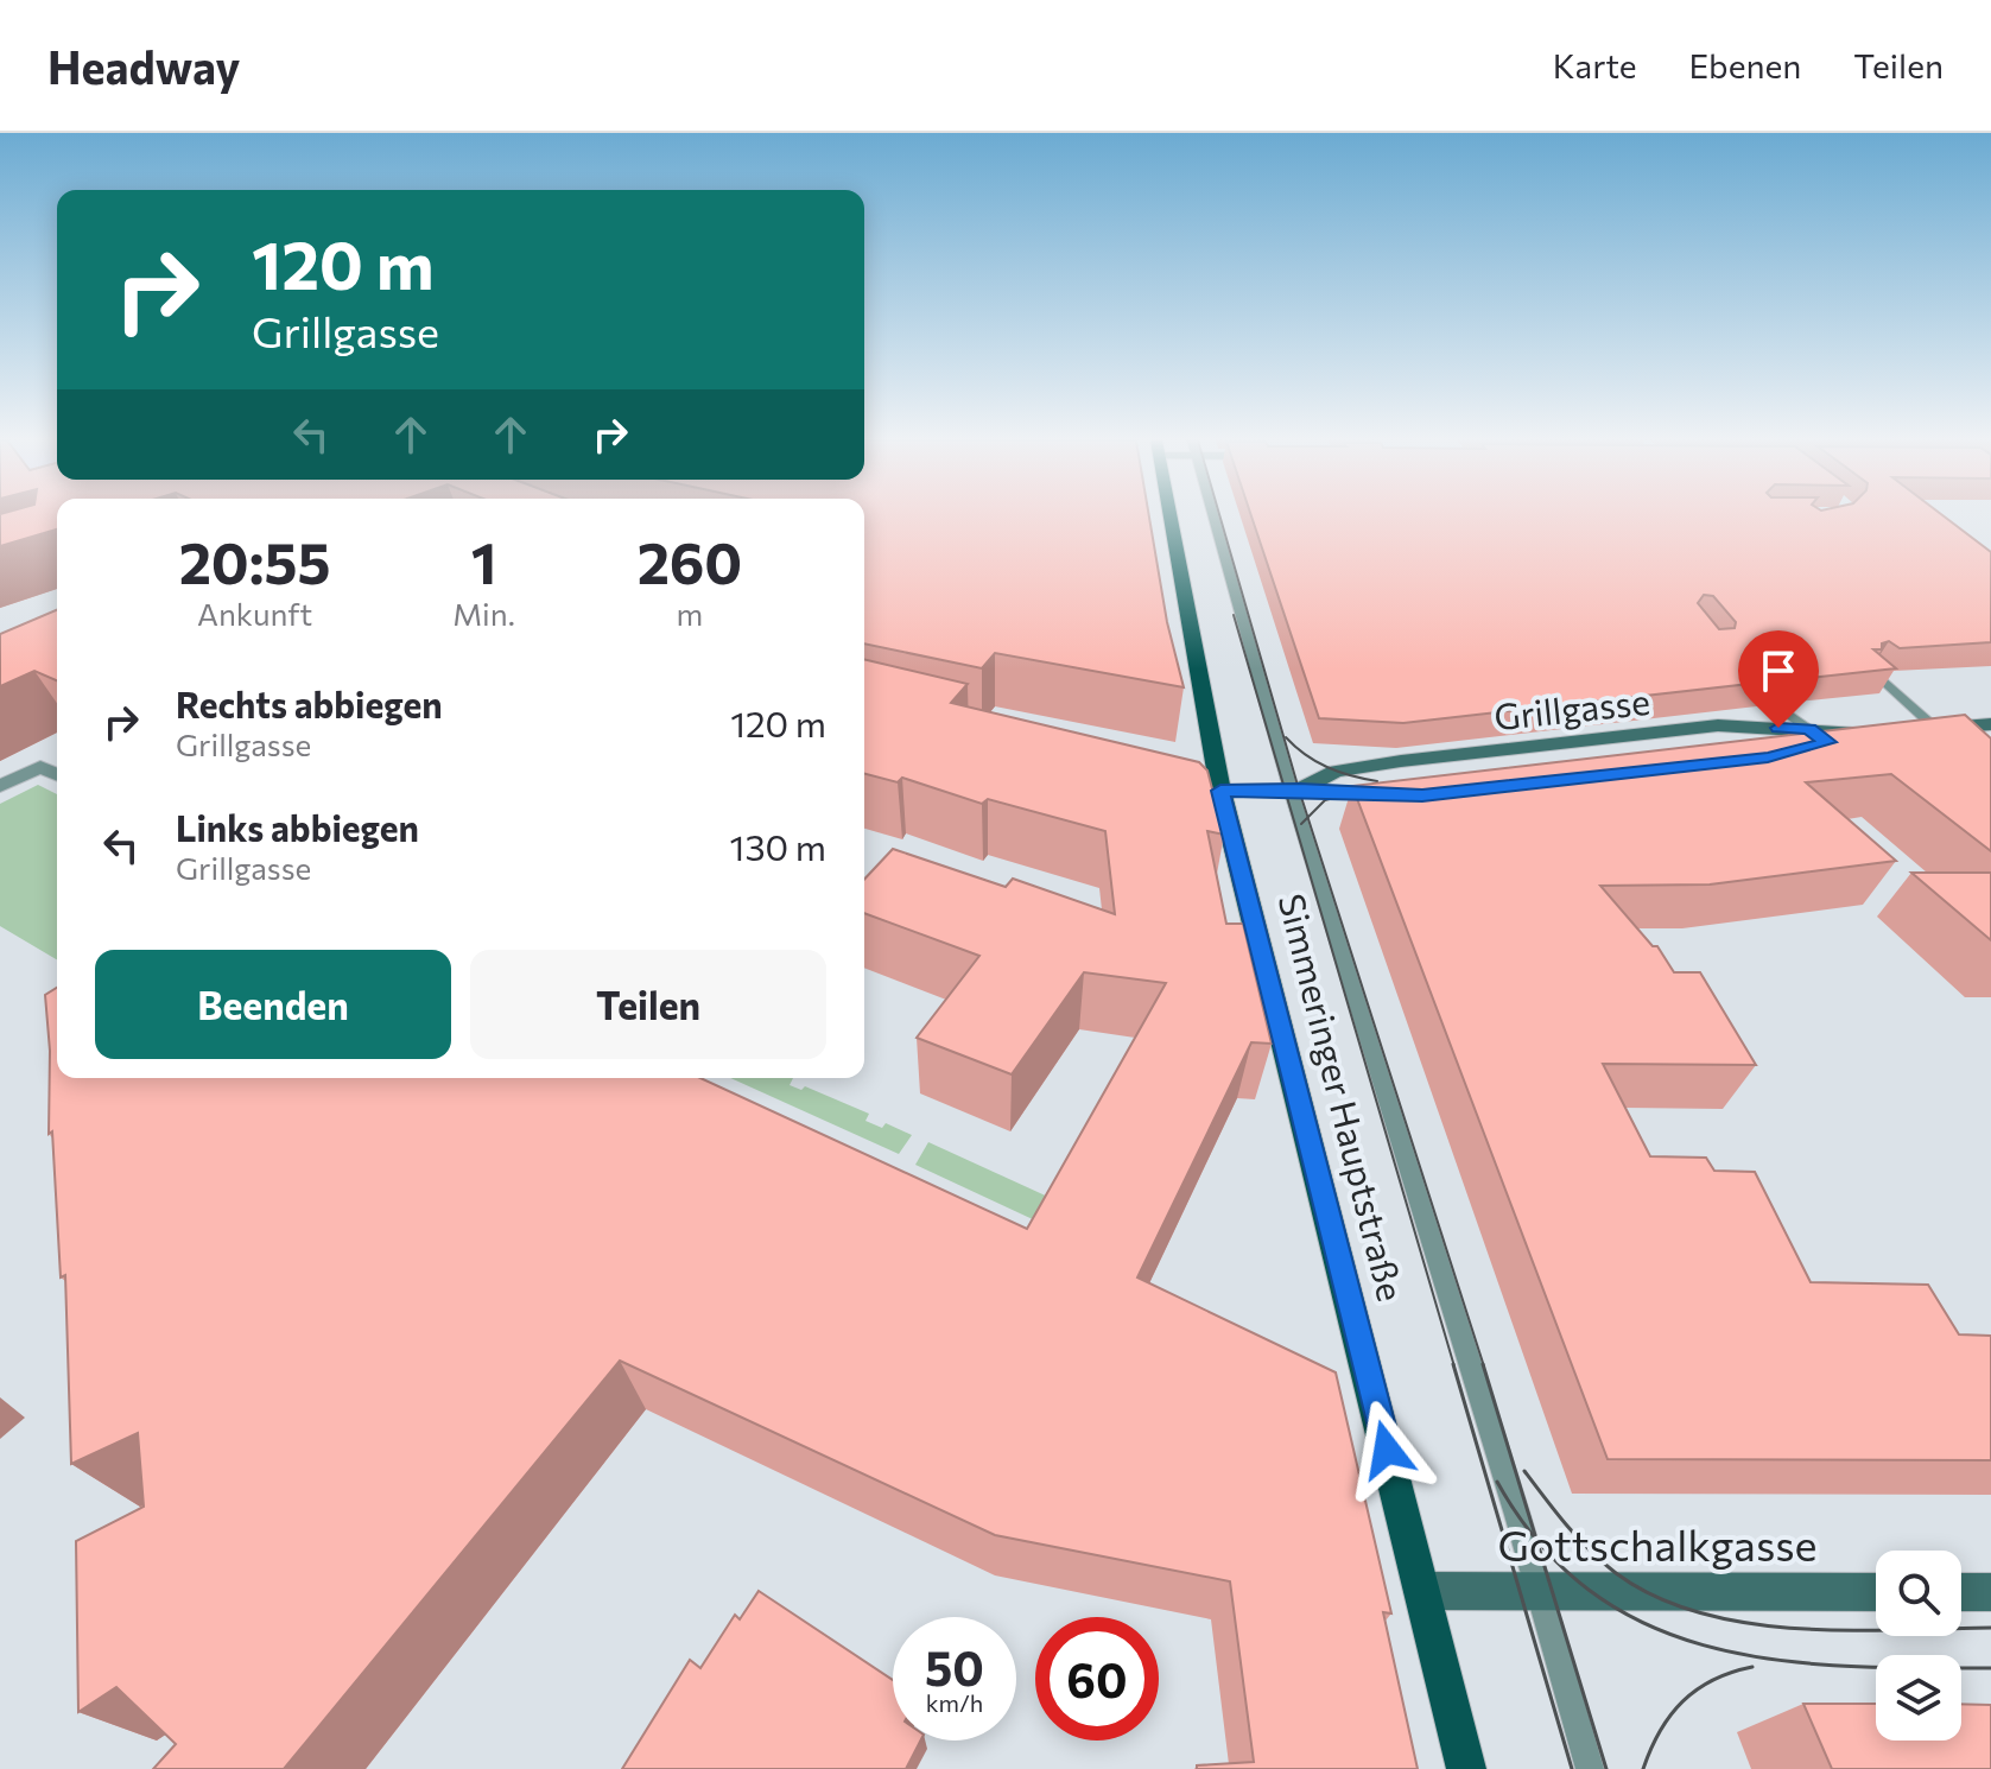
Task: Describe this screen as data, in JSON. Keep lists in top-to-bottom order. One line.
{"streets":{"main road":["Grillgasse","Simmeringer Hauptstraße","Gottschalkgasse"]},"crossings":[["Grillgasse","Simmeringer Hauptstraße"],["Simmeringer Hauptstraße","Gottschalkgasse"]],"page":{"header":"Headway","nav":["Karte","Ebenen","Teilen"],"turn":["120 m","Grillgasse"],"eta":["20:55","Ankunft","1","Min.","260","m"],"list":[{"name":"Rechts abbiegen","note":"Grillgasse","value":"120 m"},{"name":"Links abbiegen","note":"Grillgasse","value":"130 m"}],"buttons":["Beenden","Teilen"],"speed":"50 km/h","limit":"60"}}
